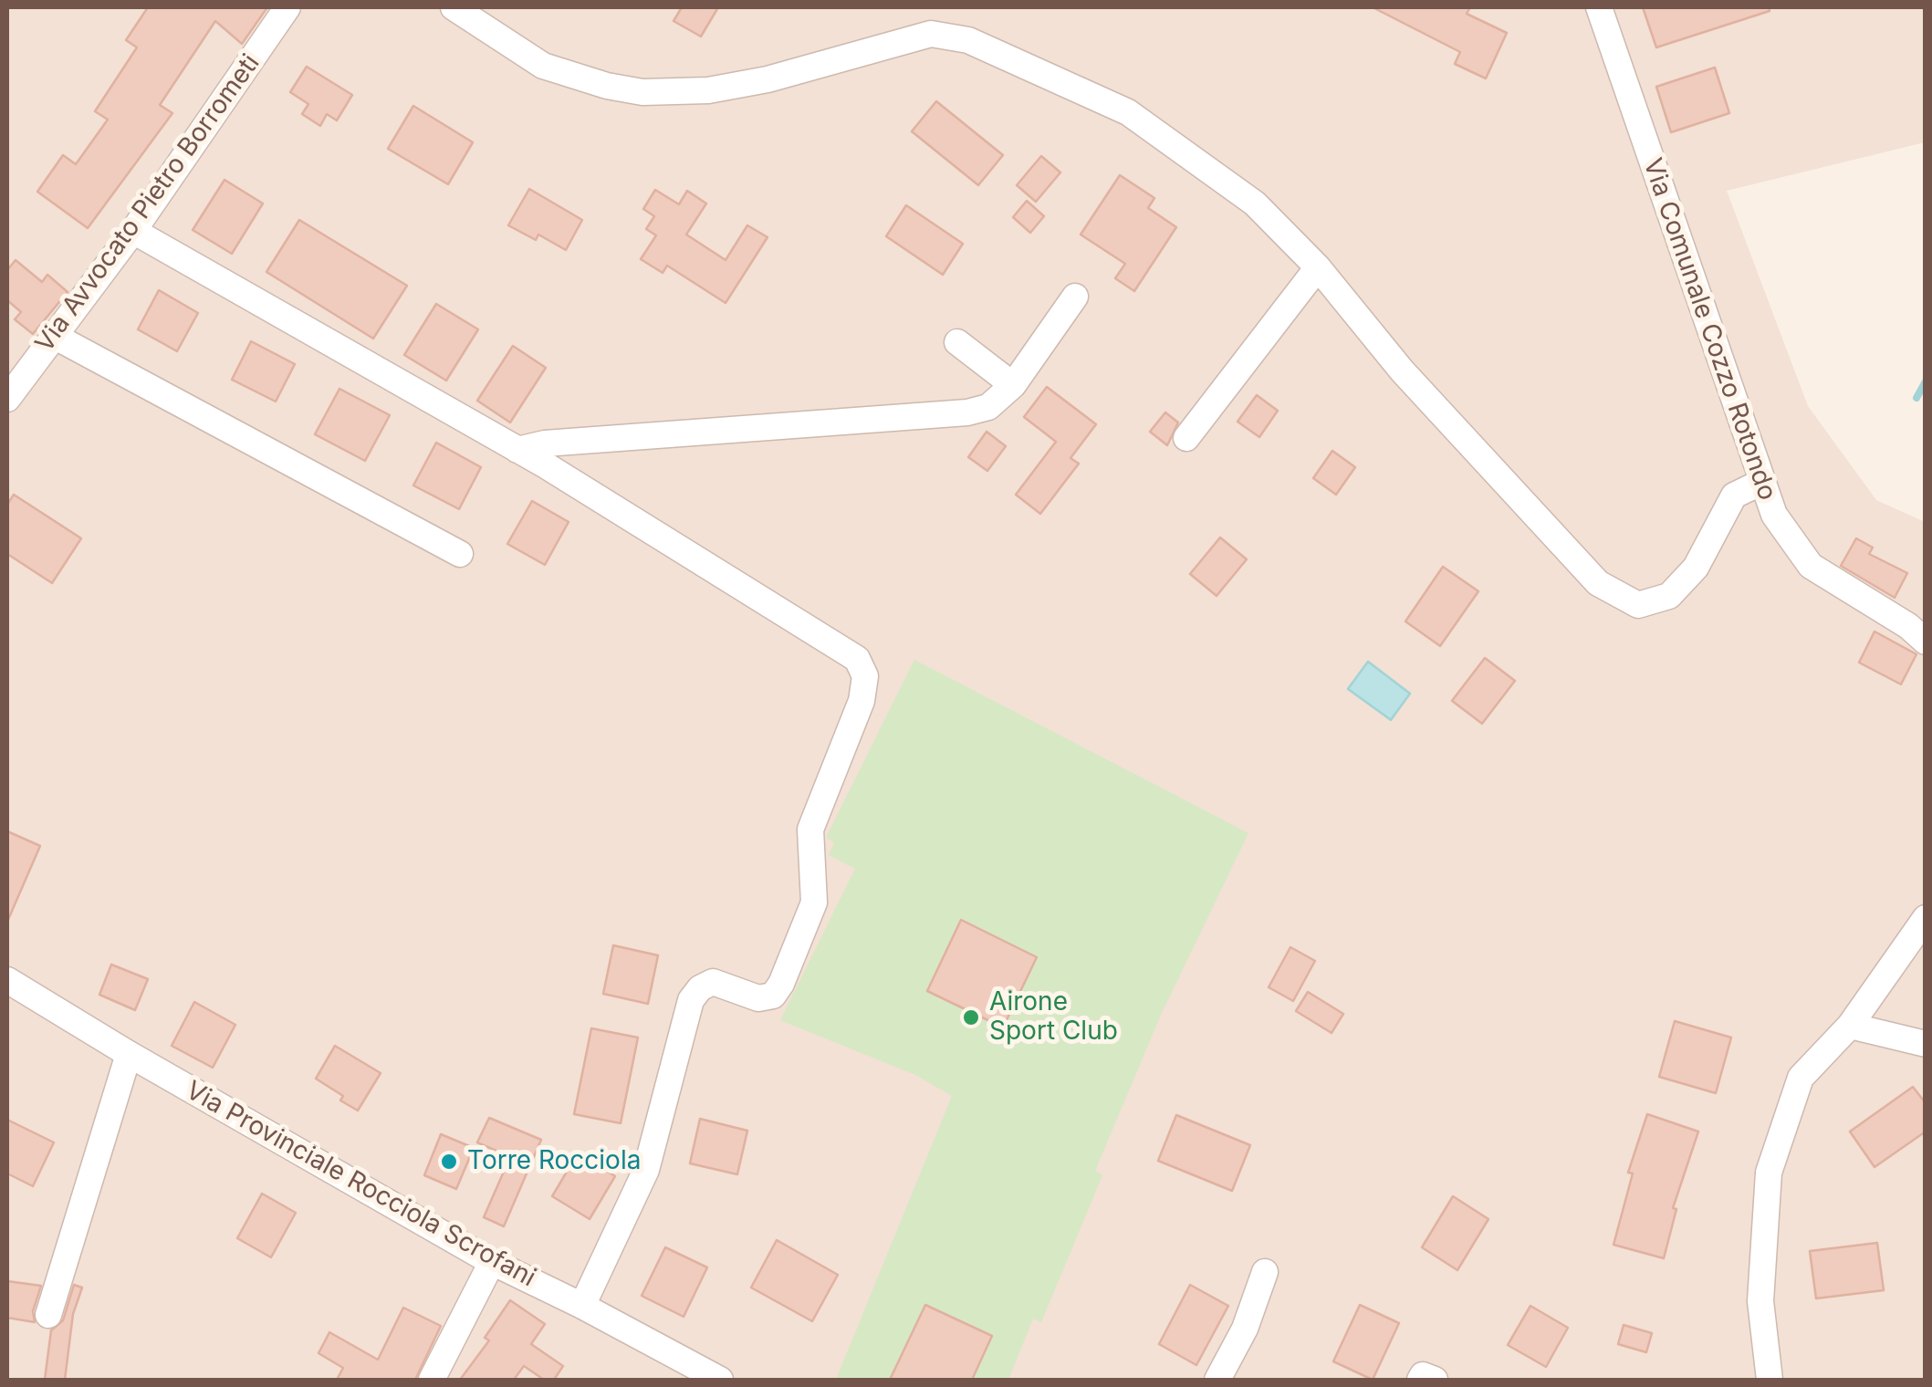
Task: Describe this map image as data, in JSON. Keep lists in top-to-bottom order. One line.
{"streets":{"street":["Via Avvocato Pietro Borrometi","Via Comunale Cozzo Rotondo","Via Provinciale Rocciola Scrofani"]},"places":["Airone Sport Club","Torre Rocciola"]}
